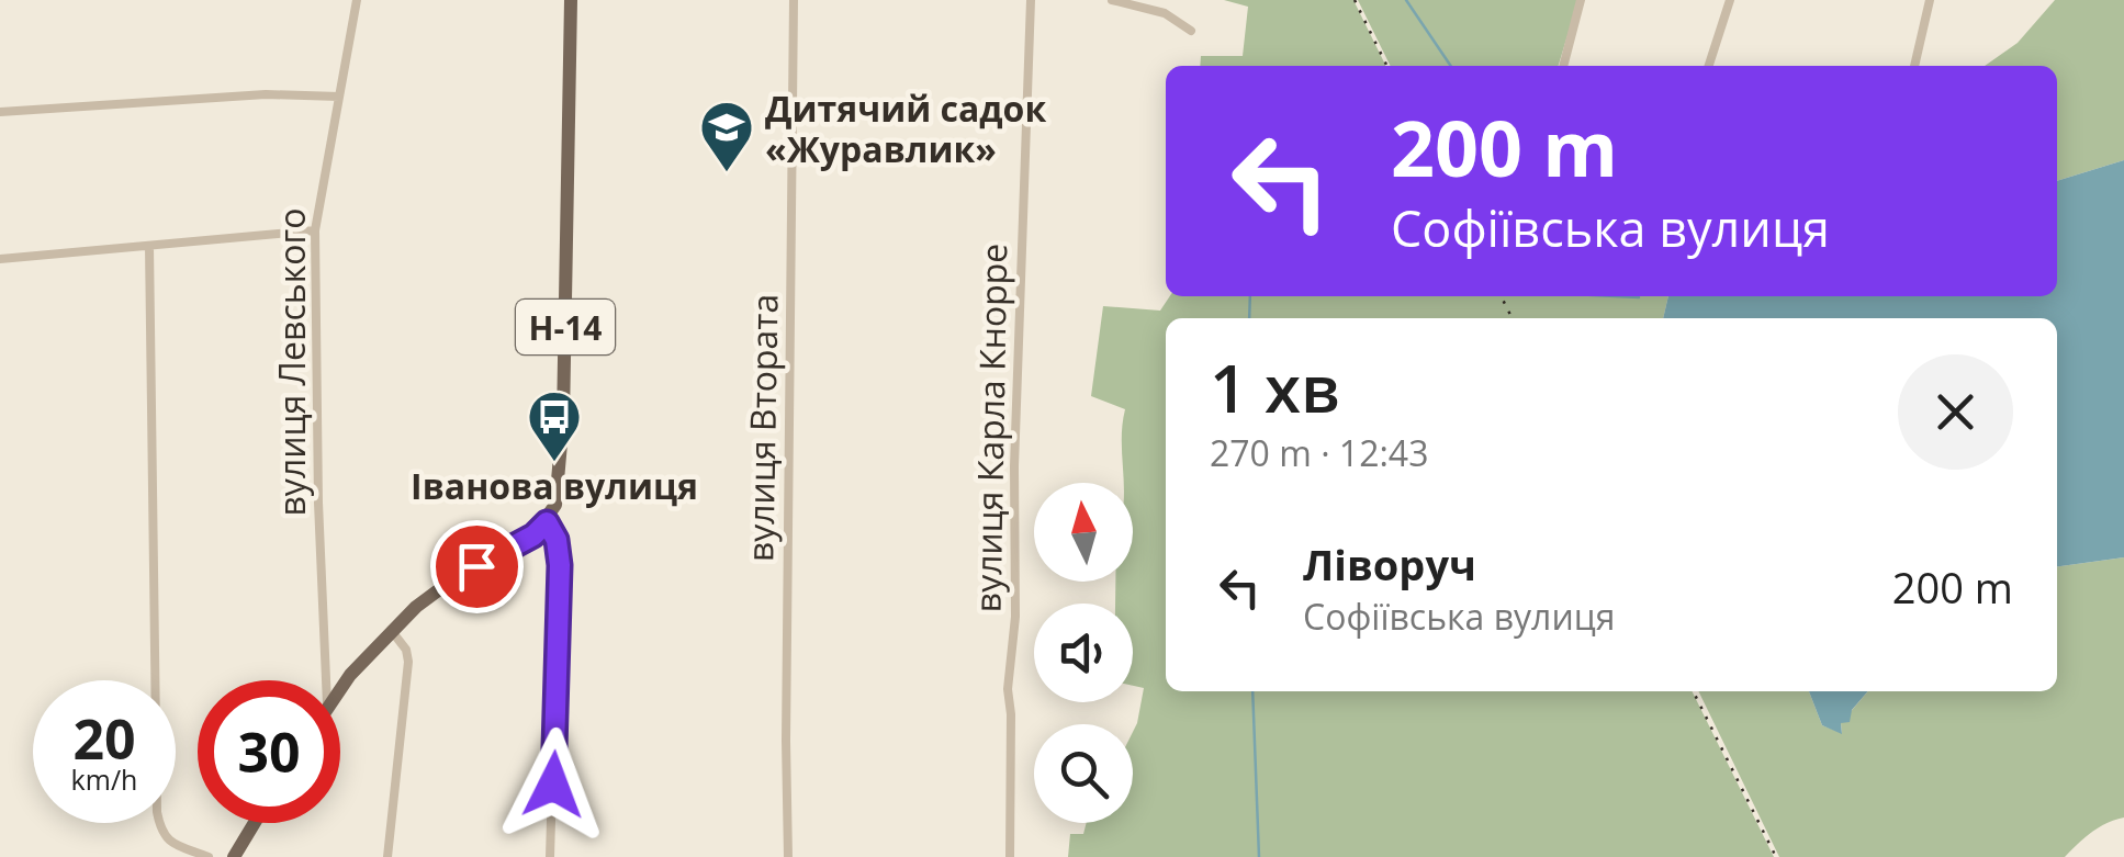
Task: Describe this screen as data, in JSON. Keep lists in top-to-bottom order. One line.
{"streets":{"main road":["Н-14"],"street":["вулиця Левського","вулиця Втората","вулиця Карла Кнорре"]},"places":{"school or university":["Дитячий садок «Журавлик»"],"bus stop":["Іванова вулиця"]},"north":"top","page":{"turn":["200 m","Софіївська вулиця"],"heading":["1 хв","270 m · 12:43"],"list":[{"name":"Ліворуч","note":"Софіївська вулиця","value":"200 m"}],"speed":"20 km/h","limit":"30"}}
